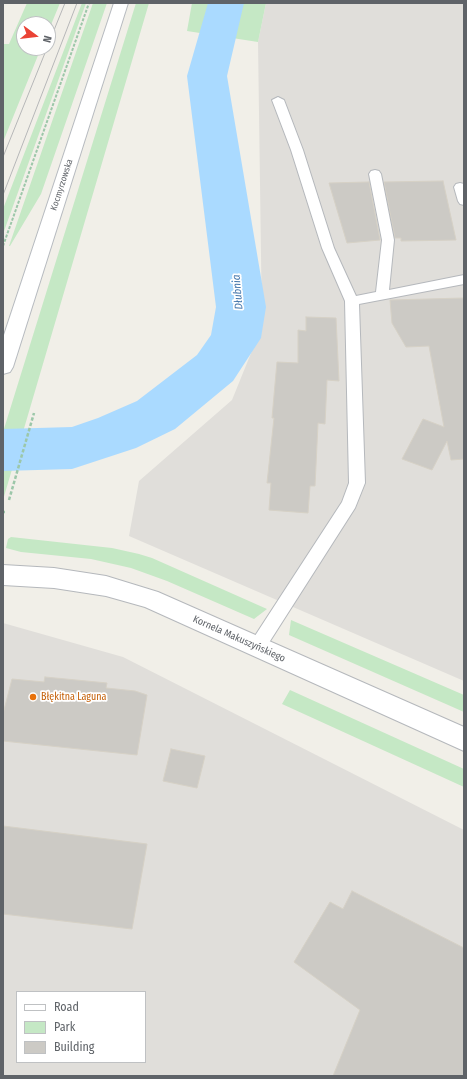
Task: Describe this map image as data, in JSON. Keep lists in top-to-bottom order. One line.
{"streets":{"main road":["Kocmyrzowska","Kornela Makuszyńskiego"]},"water":["Dłubnia"],"places":["Błękitna Laguna"],"legend":["Road","Park","Building"],"north":"right"}
